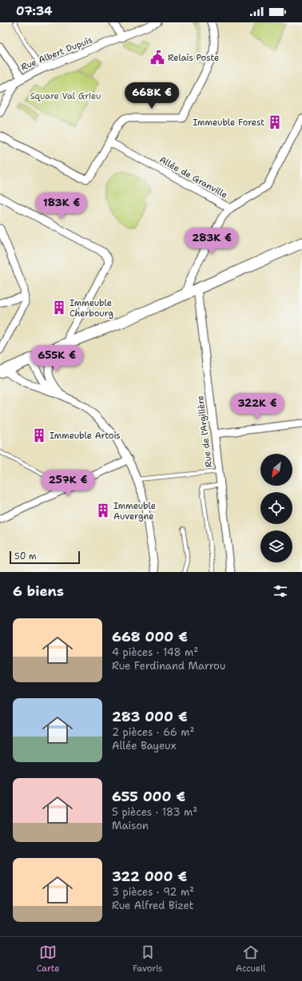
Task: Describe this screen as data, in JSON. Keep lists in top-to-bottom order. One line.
{"streets":{"street":["Rue Albert Dupuis","Allée de Granville","Rue de l'Argilière"]},"parks":["Square Val Grieu"],"places":{"public building":["Relais Poste"],"building":["Immeuble Forest","Immeuble Cherbourg","Immeuble Artois","Immeuble Auvergne"]},"scale_bar":"50 m","north":"bottom left","page":{"status":"07:34","price":["668K €","183K €","283K €","655K €","322K €","257K €"],"scale":"50 m","heading":"6 biens","list":[{"name":"668 000 €","note":"4 pièces · 148 m² · Rue Ferdinand Marrou"},{"name":"283 000 €","note":"2 pièces · 66 m² · Allée Bayeux"},{"name":"655 000 €","note":"5 pièces · 183 m² · Maison"},{"name":"322 000 €","note":"3 pièces · 92 m² · Rue Alfred Bizet"}],"tabs":["Carte","Favoris","Accueil"]}}
